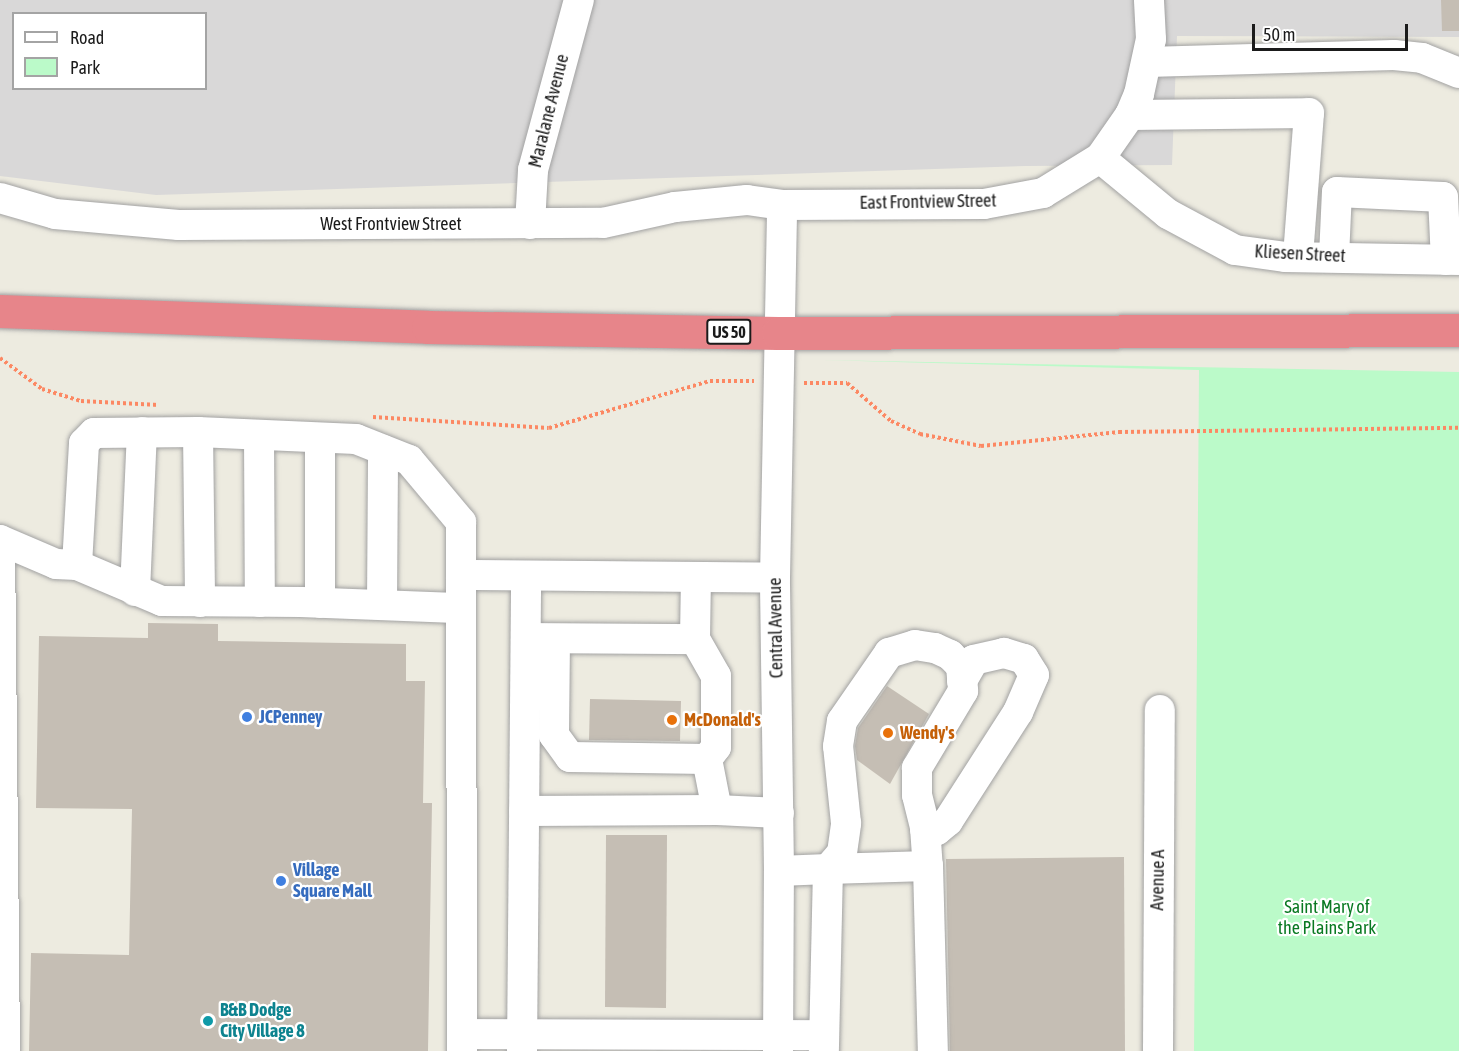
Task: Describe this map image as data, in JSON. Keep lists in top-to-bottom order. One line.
{"streets":{"highway":["US 50"],"street":["Maralane Avenue","East Frontview Street","West Frontview Street","Kliesen Street","Central Avenue","Avenue A"]},"crossings":[["Maralane Avenue","West Frontview Street"],["East Frontview Street","West Frontview Street"],["East Frontview Street","Kliesen Street"],["East Frontview Street","Central Avenue"],["West Frontview Street","Central Avenue"],["US 50","Central Avenue"]],"parks":["Saint Mary of the Plains Park"],"places":["JCPenney","McDonald's","Wendy's","Village Square Mall","B&B Dodge City Village 8"],"legend":["Road","Park"],"scale_bar":"50 m"}
